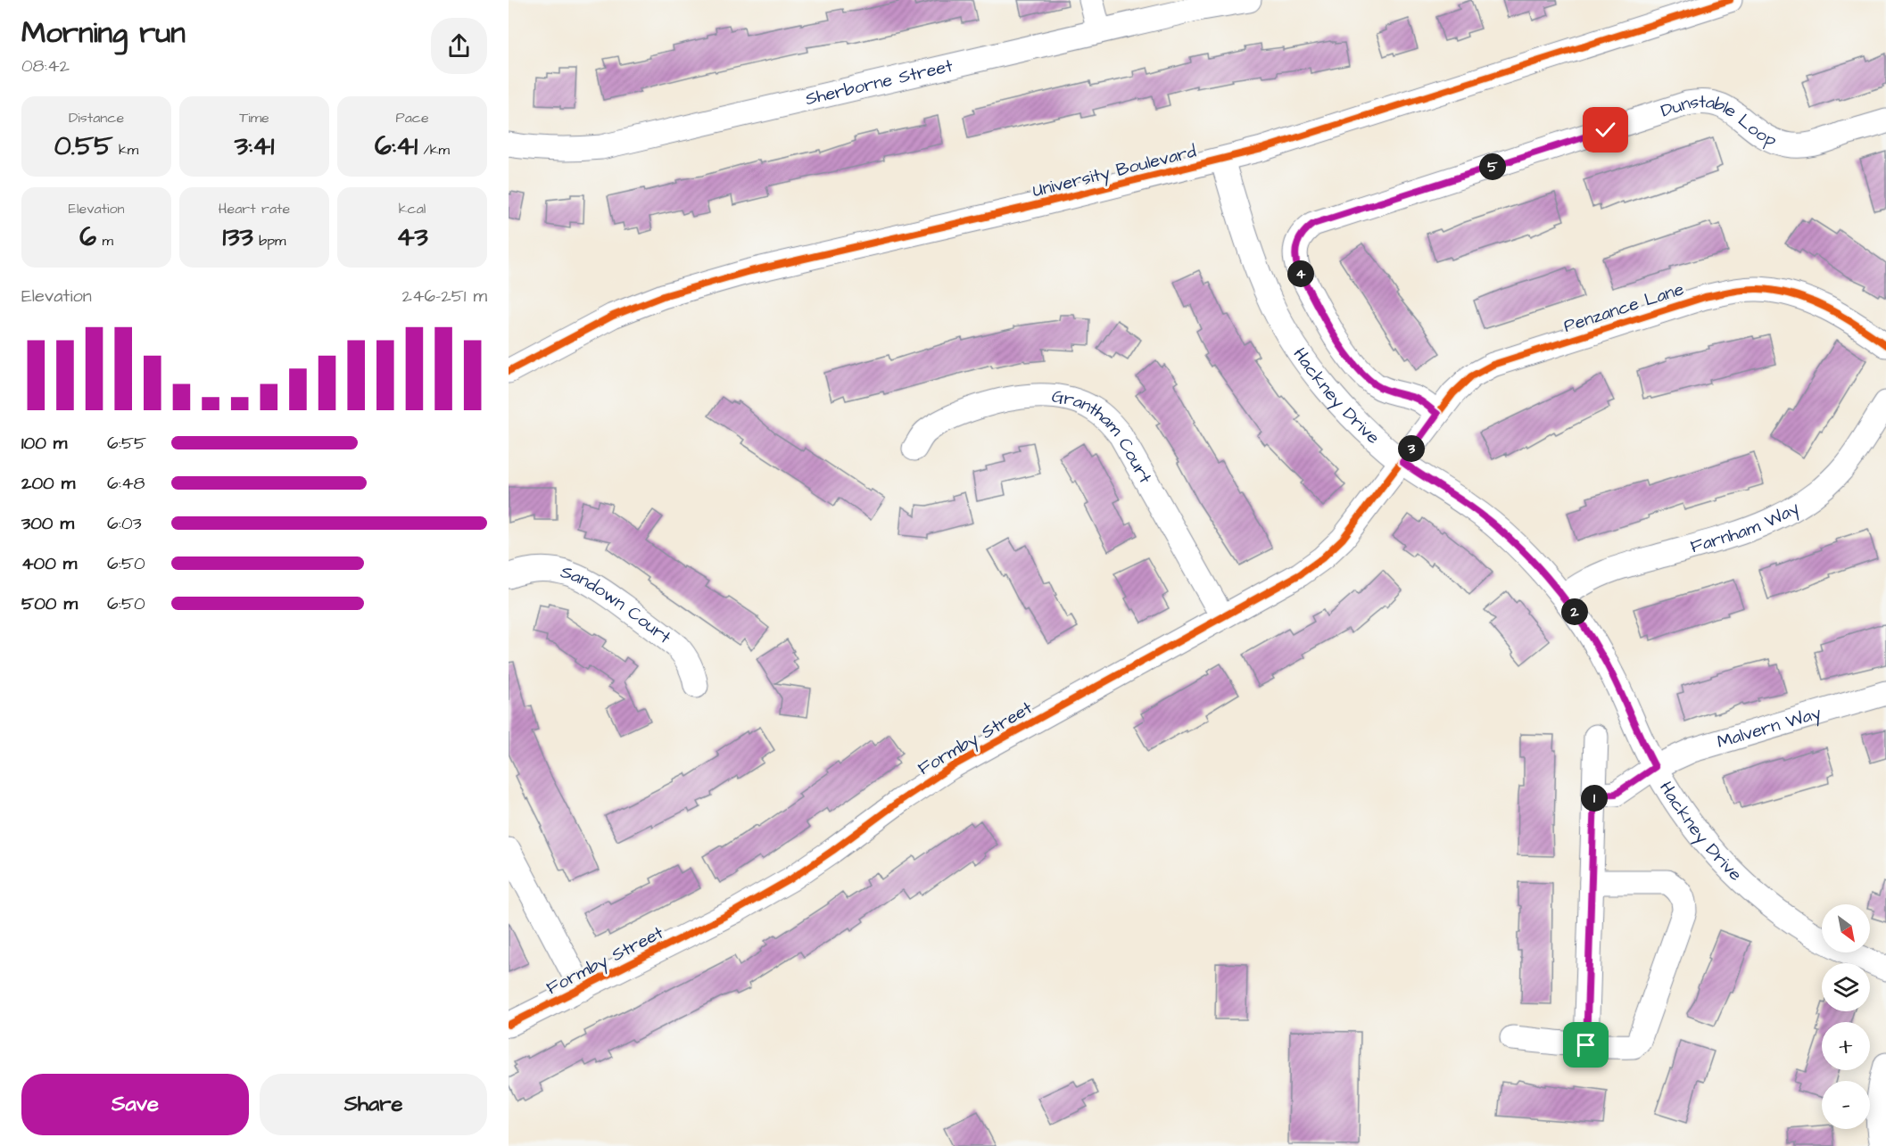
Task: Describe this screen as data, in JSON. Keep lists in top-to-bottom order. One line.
{"streets":{"street":["Sherborne Street","Dunstable Loop","University Boulevard","Penzance Lane","Hackney Drive","Grantham Court","Farnham Way","Sandown Court","Malvern Way","Formby Street"]},"crossings":[["Dunstable Loop","Penzance Lane"],["University Boulevard","Hackney Drive"],["Penzance Lane","Hackney Drive"],["Penzance Lane","Formby Street"],["Hackney Drive","Farnham Way"],["Hackney Drive","Malvern Way"],["Hackney Drive","Formby Street"],["Grantham Court","Formby Street"]],"north":"bottom right","page":{"heading":["Morning run","08:42"],"stats":[["Distance","0.55 km"],["Time","3:41"],["Pace","6:41 /km"],["Elevation","6 m"],["Heart rate","133 bpm"],["kcal","43"]],"pins":["5","4","3","2","1"],"chart":["Elevation","246–251 m"],"list":[{"name":"100 m","note":"6:55"},{"name":"200 m","note":"6:48"},{"name":"300 m","note":"6:03"},{"name":"400 m","note":"6:50"},{"name":"500 m","note":"6:50"}],"map_buttons":["+","−"],"buttons":["Save","Share"]}}
